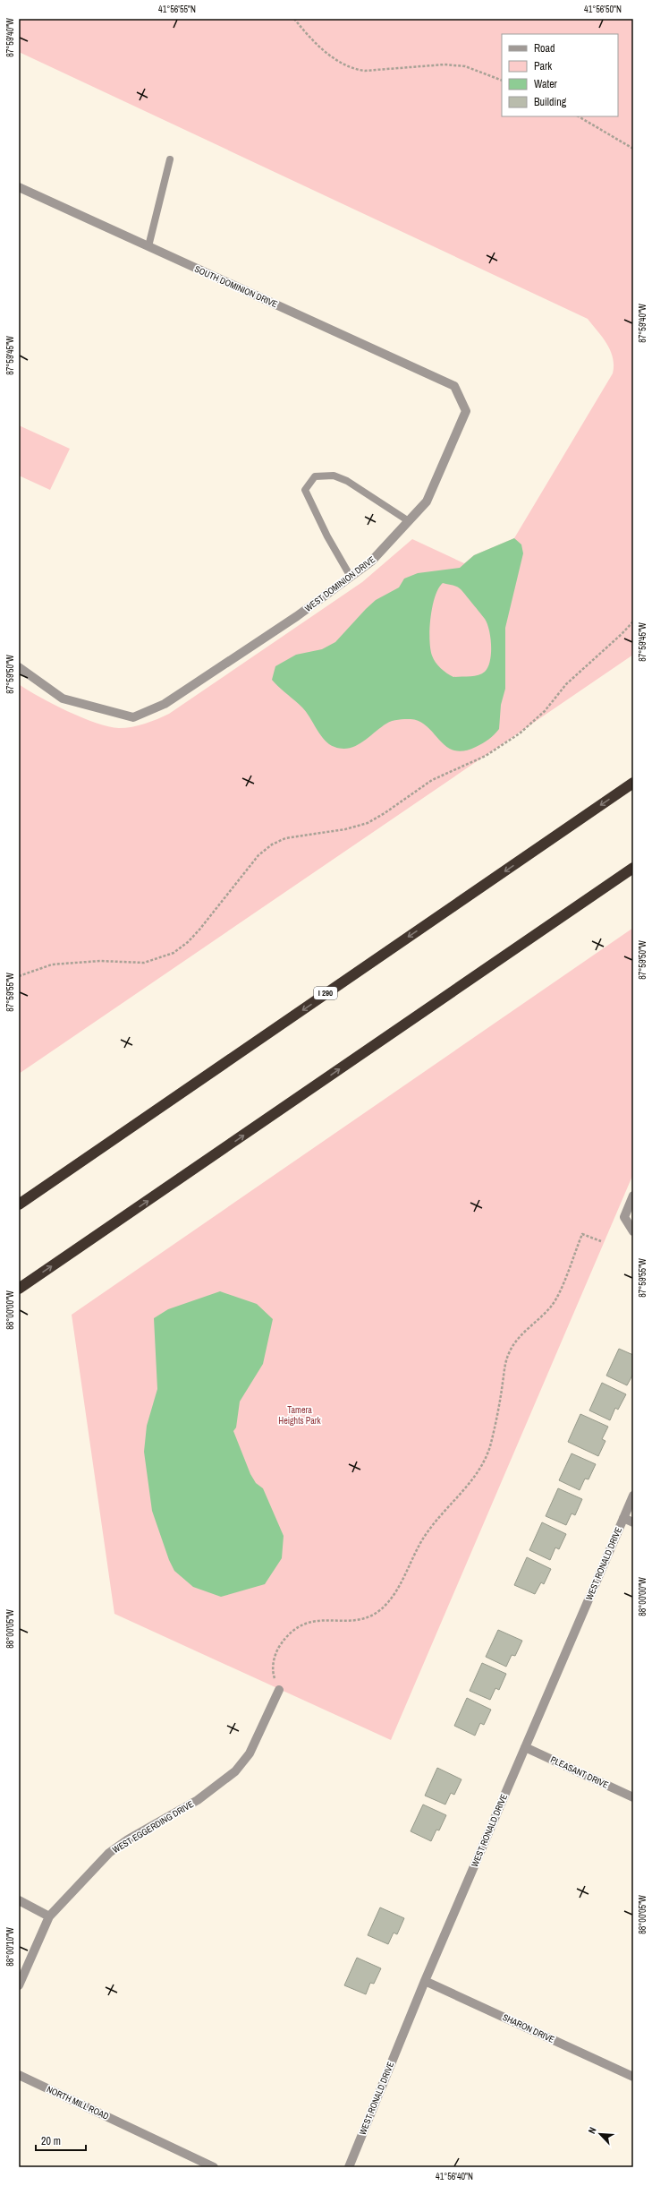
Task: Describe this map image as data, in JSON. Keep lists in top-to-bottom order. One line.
{"streets":{"highway":["I 290"],"street":["SOUTH DOMINION DRIVE","WEST DOMINION DRIVE","WEST RONALD DRIVE","PLEASANT DRIVE","WEST EGGERDING DRIVE","SHARON DRIVE","NORTH MILL ROAD"]},"crossings":[["SOUTH DOMINION DRIVE","WEST DOMINION DRIVE"],["WEST RONALD DRIVE","PLEASANT DRIVE"],["WEST RONALD DRIVE","SHARON DRIVE"]],"parks":["Tamera Heights Park"],"legend":["Road","Park","Water","Building"],"scale_bar":"20 m","north":"top left","coordinates":["41°56'55\"N","41°56'50\"N","87°59'40\"W","87°59'45\"W","87°59'50\"W","87°59'55\"W","88°00'00\"W","88°00'05\"W","88°00'10\"W","41°56'40\"N"]}
